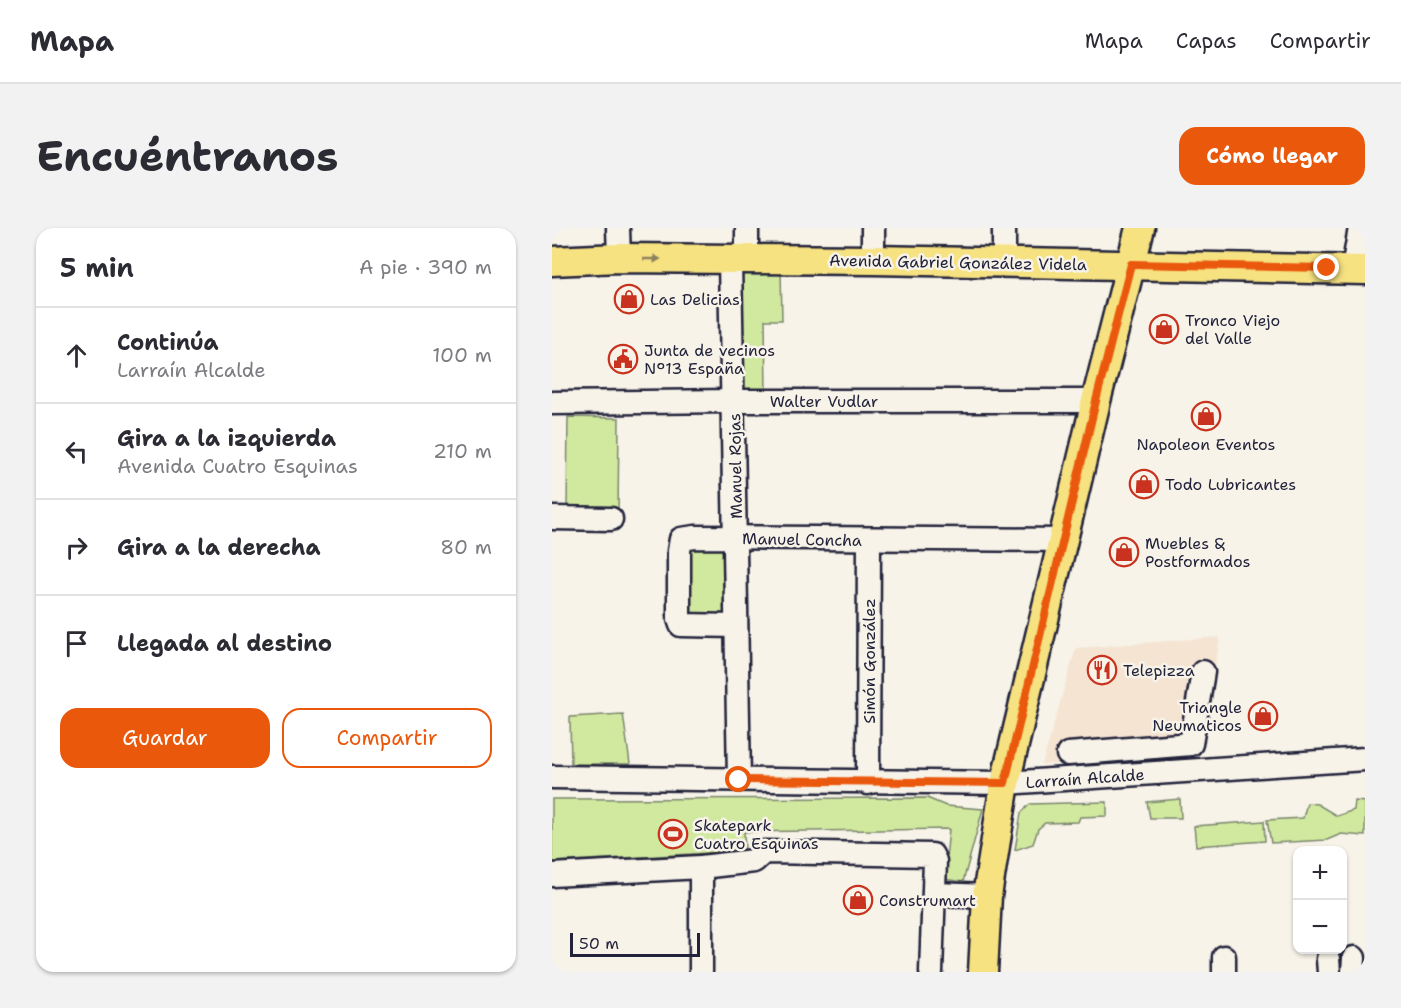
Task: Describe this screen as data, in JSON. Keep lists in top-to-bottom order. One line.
{"streets":{"main road":["Avenida Gabriel González Videla"],"street":["Walter Vudlar","Manuel Rojas","Manuel Concha","Simón González","Larraín Alcalde"]},"crossings":[["Avenida Gabriel González Videla","Manuel Rojas"],["Walter Vudlar","Manuel Rojas"],["Manuel Rojas","Manuel Concha"],["Manuel Rojas","Larraín Alcalde"],["Manuel Concha","Simón González"],["Simón González","Larraín Alcalde"]],"places":{"shop":["Las Delicias","Tronco Viejo del Valle","Napoleon Eventos","Todo Lubricantes","Muebles & Postformados","Triangle Neumaticos","Construmart"],"public building":["Junta de vecinos N°13 España"],"restaurant":["Telepizza"],"sports":["Skatepark Cuatro Esquinas"]},"scale_bar":"50 m","page":{"header":"Mapa","nav":["Mapa","Capas","Compartir"],"buttons":["Cómo llegar",["Guardar","Compartir"]],"title":"Encuéntranos","heading":["5 min","A pie · 390 m"],"list":[["Continúa","Larraín Alcalde","100 m"],["Gira a la izquierda","Avenida Cuatro Esquinas","210 m"],["Gira a la derecha","80 m"],"Llegada al destino"],"map_buttons":["+","−"],"scale":"50 m"}}
